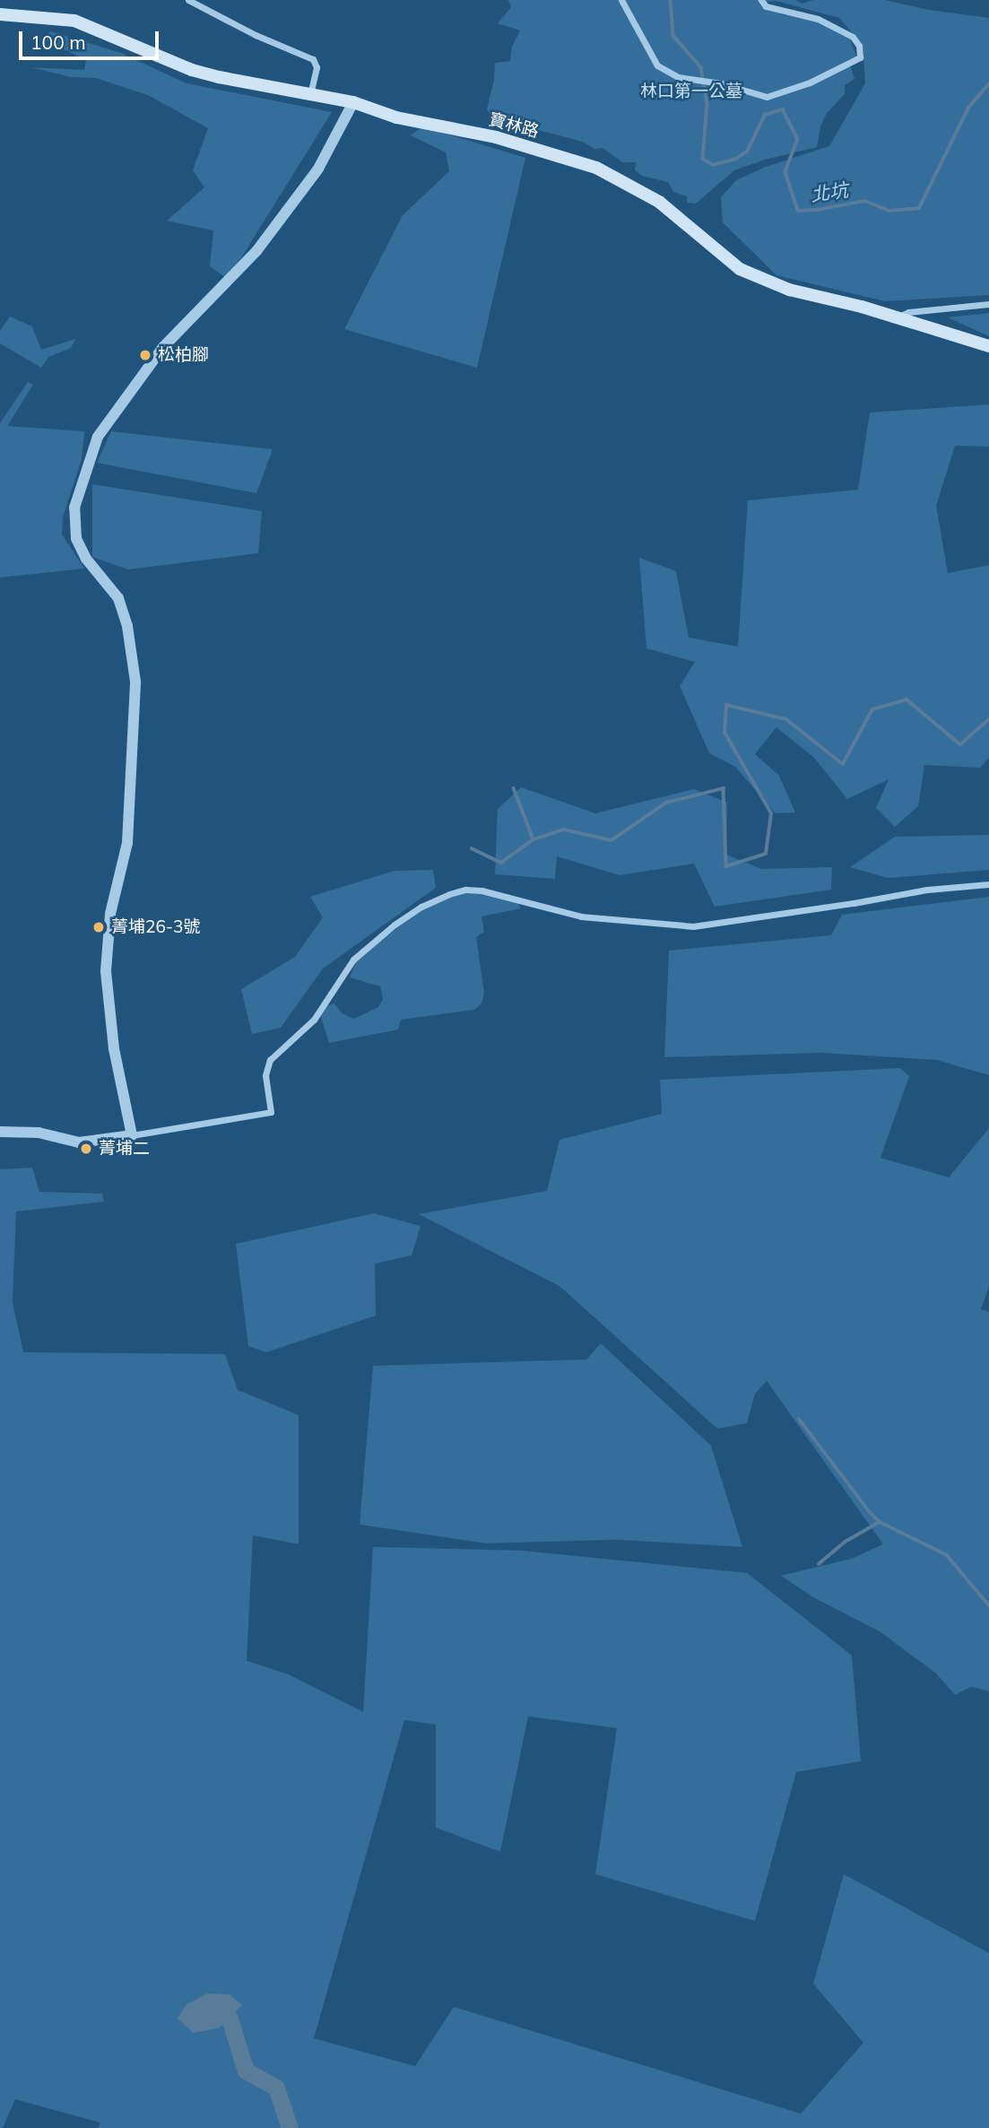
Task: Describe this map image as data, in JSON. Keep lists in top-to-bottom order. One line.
{"streets":{"main road":["寶林路"]},"water":["北坑"],"parks":["林口第一公墓"],"places":["松柏腳","菁埔26-3號","菁埔二"],"scale_bar":"100 m"}
